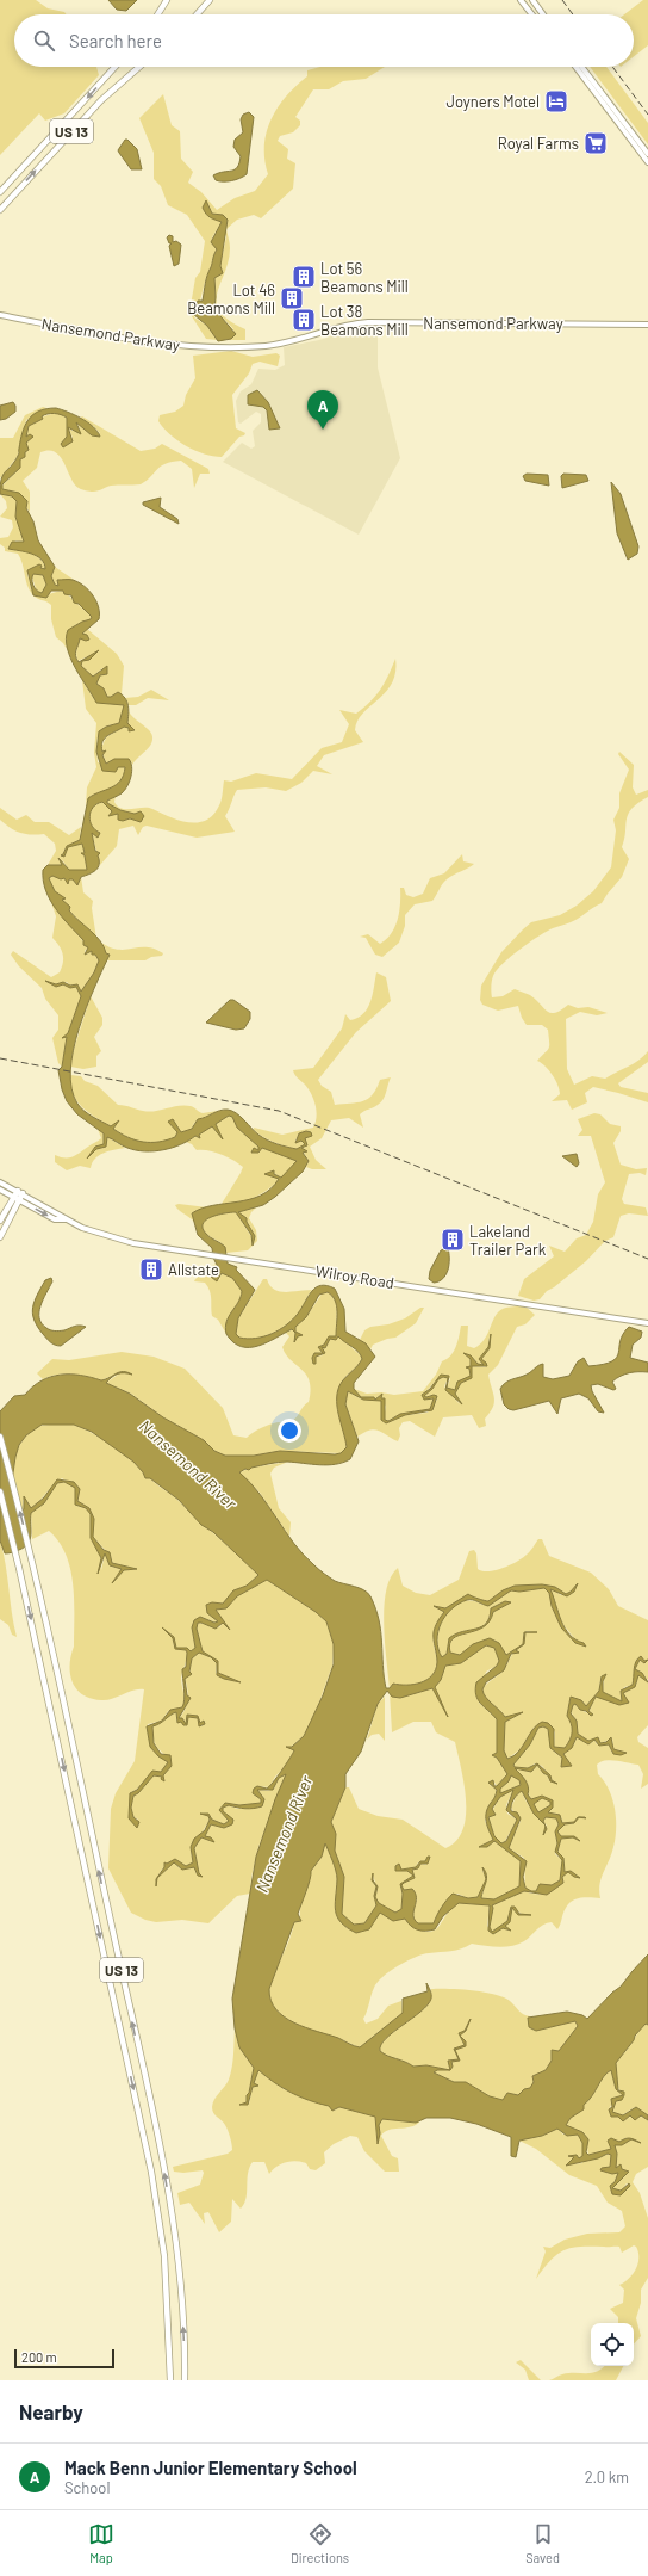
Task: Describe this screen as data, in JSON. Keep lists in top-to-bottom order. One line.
{"streets":{"highway":["US 13"],"main road":["Nansemond Parkway","Wilroy Road"]},"water":["Nansemond River"],"places":{"hotel":["Joyners Motel"],"supermarket":["Royal Farms"],"building":["Lot 56 Beamons Mill","Lot 46 Beamons Mill","Lot 38 Beamons Mill","Lakeland Trailer Park","Allstate"]},"scale_bar":"200 m","page":{"search":"Search here","pins":"A","scale":"200 m","heading":"Nearby","list":[{"mark":"A","name":"Mack Benn Junior Elementary School","note":"School","value":"2.0 km"}],"nav":["Map","Directions","Saved"]}}
